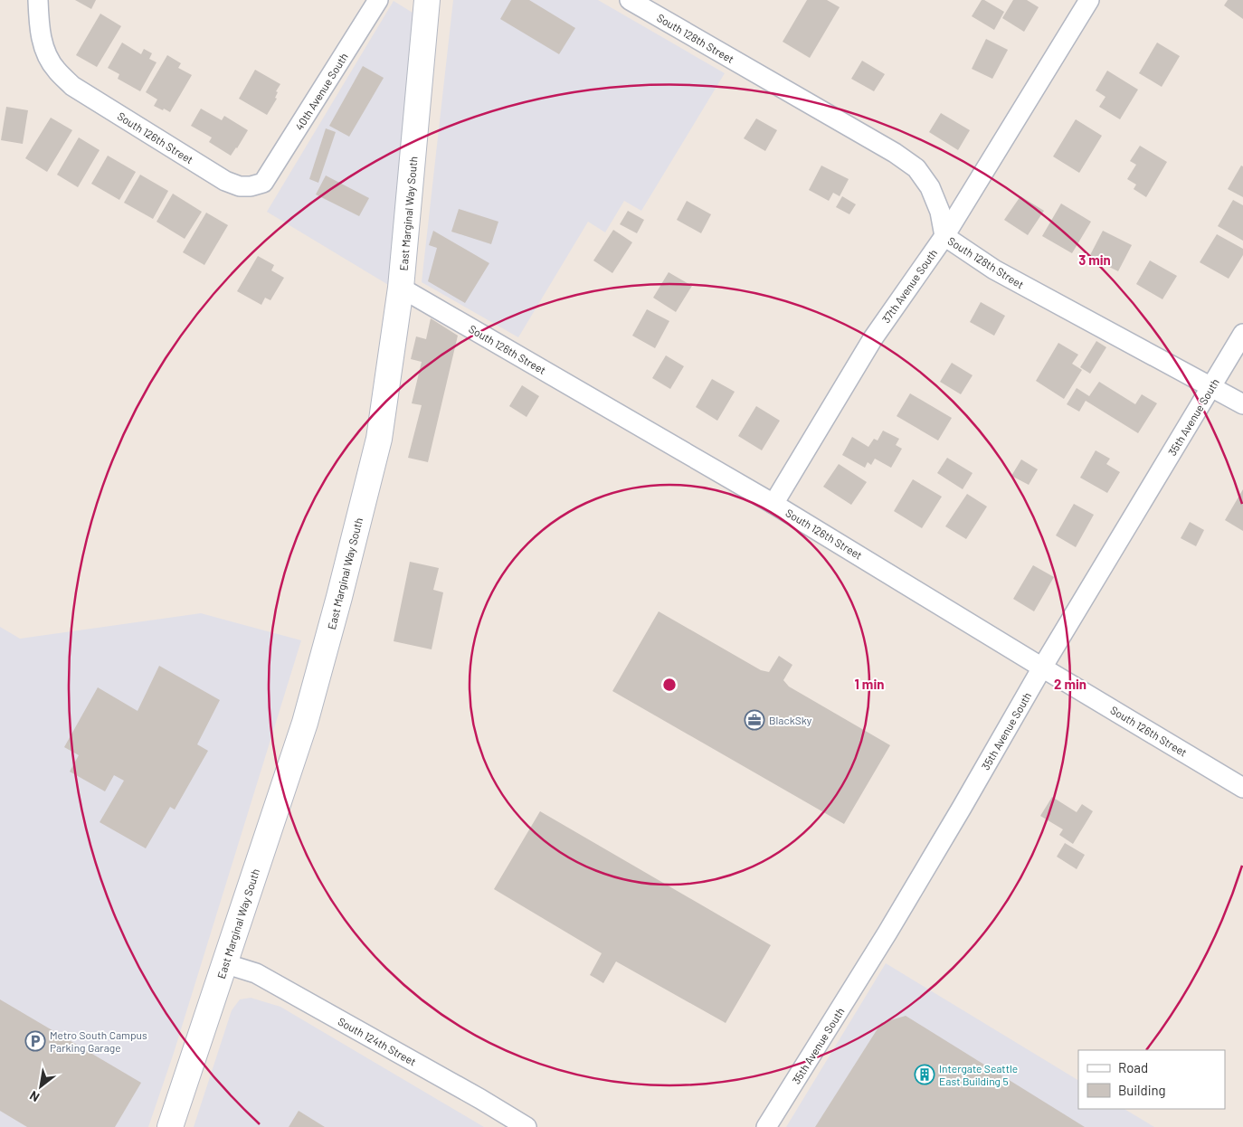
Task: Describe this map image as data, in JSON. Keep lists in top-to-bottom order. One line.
{"streets":{"street":["South 128th Street","40th Avenue South","South 126th Street","East Marginal Way South","37th Avenue South","35th Avenue South","South 124th Street"]},"crossings":[["South 128th Street","37th Avenue South"],["South 128th Street","35th Avenue South"],["40th Avenue South","South 126th Street"],["South 126th Street","East Marginal Way South"],["South 126th Street","37th Avenue South"],["South 126th Street","35th Avenue South"],["East Marginal Way South","South 124th Street"]],"places":{"office":["BlackSky"],"parking":["Metro South Campus Parking Garage"],"building":["Intergate Seattle East Building 5"]},"legend":["Road","Building"],"north":"bottom left","rings":["3 min","1 min","2 min"]}
